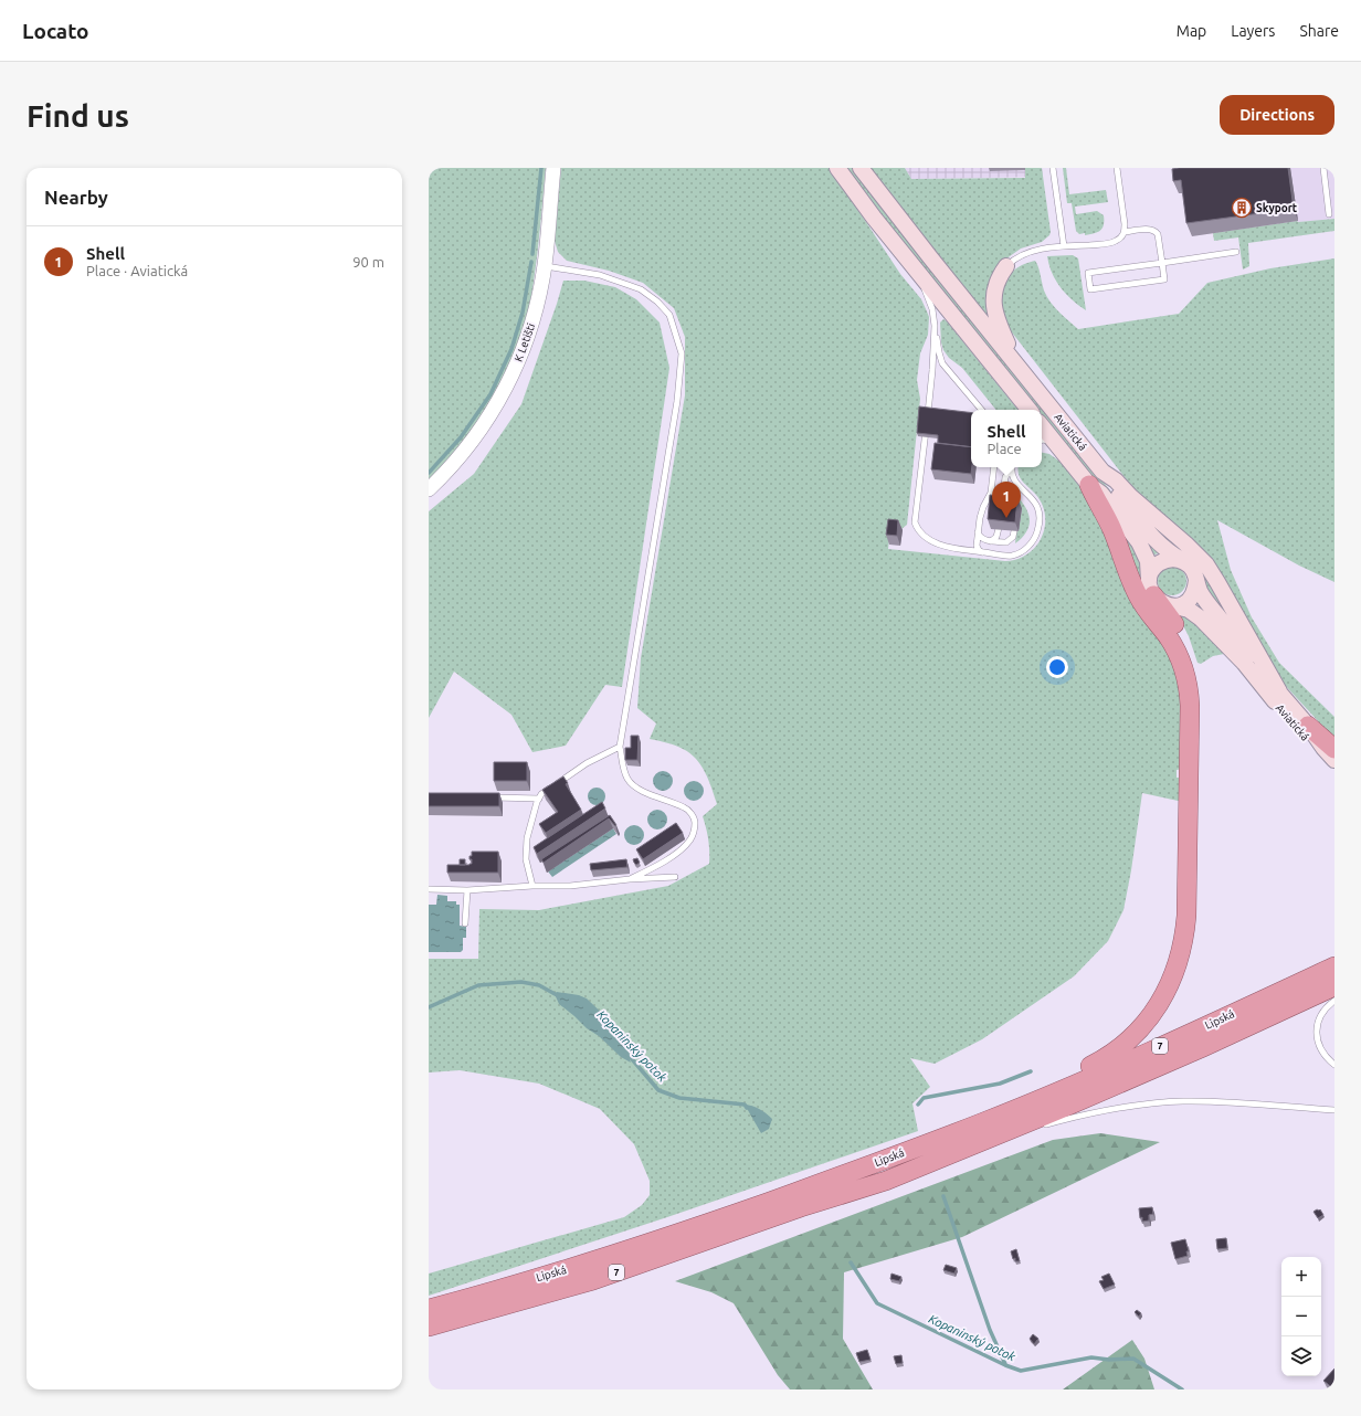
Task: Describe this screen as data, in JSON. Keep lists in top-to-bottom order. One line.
{"streets":{"highway":["Lipská","7"],"main road":["Aviatická"],"street":["K Letišti"]},"water":["Kopaninský potok"],"places":{"building":["Skyport"]},"page":{"header":"Locato","nav":["Map","Layers","Share"],"buttons":"Directions","title":"Find us","heading":"Nearby","list":[{"mark":"1","name":"Shell","note":"Place · Aviatická","value":"90 m"}],"popup":["Shell","Place"],"pins":"1","map_buttons":["+","−"]}}
